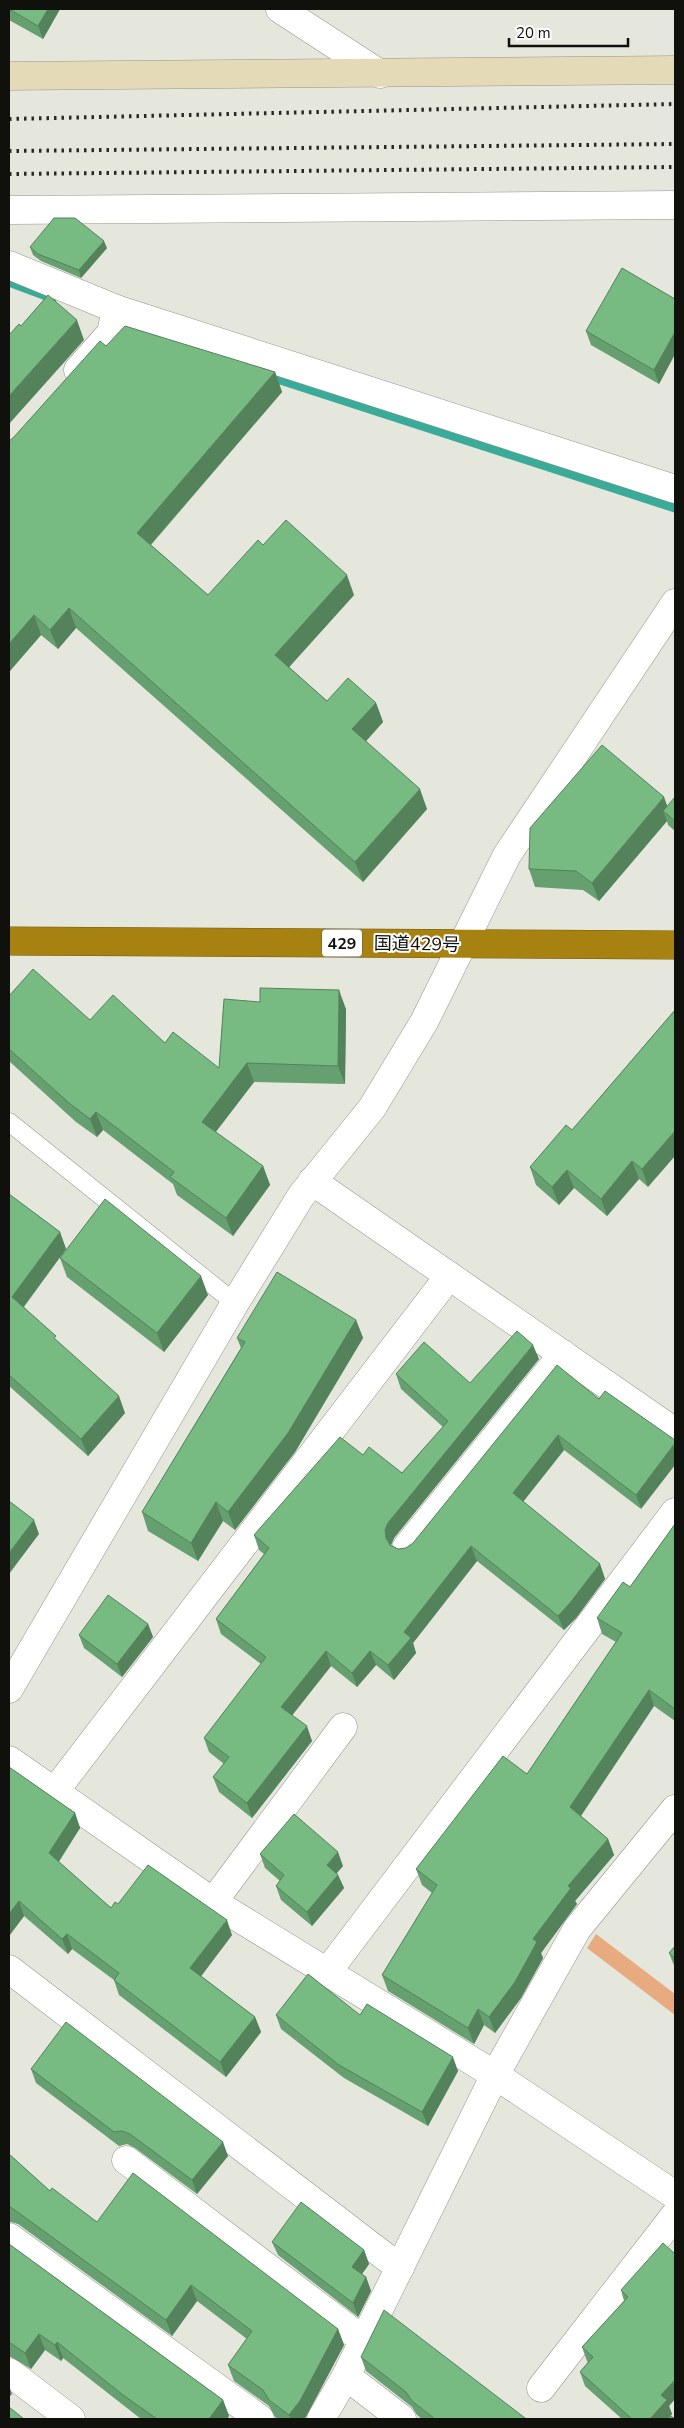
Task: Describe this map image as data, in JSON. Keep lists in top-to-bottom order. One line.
{"streets":{"highway":["429","国道429号"]},"scale_bar":"20 m"}
